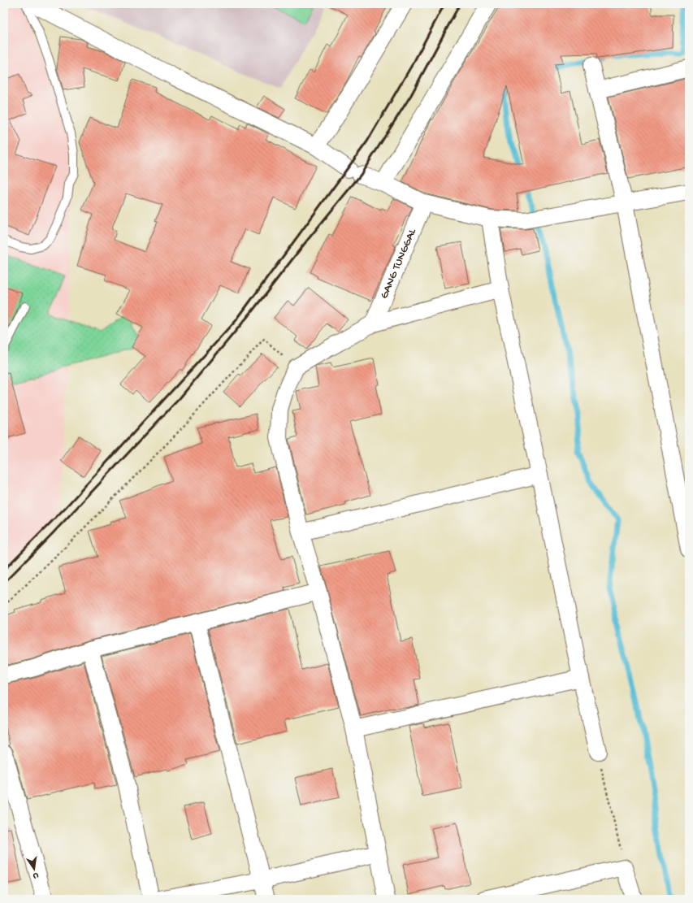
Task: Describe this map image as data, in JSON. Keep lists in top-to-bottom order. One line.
{"streets":{"street":["GANG TUNGGAL"]},"north":"bottom"}
